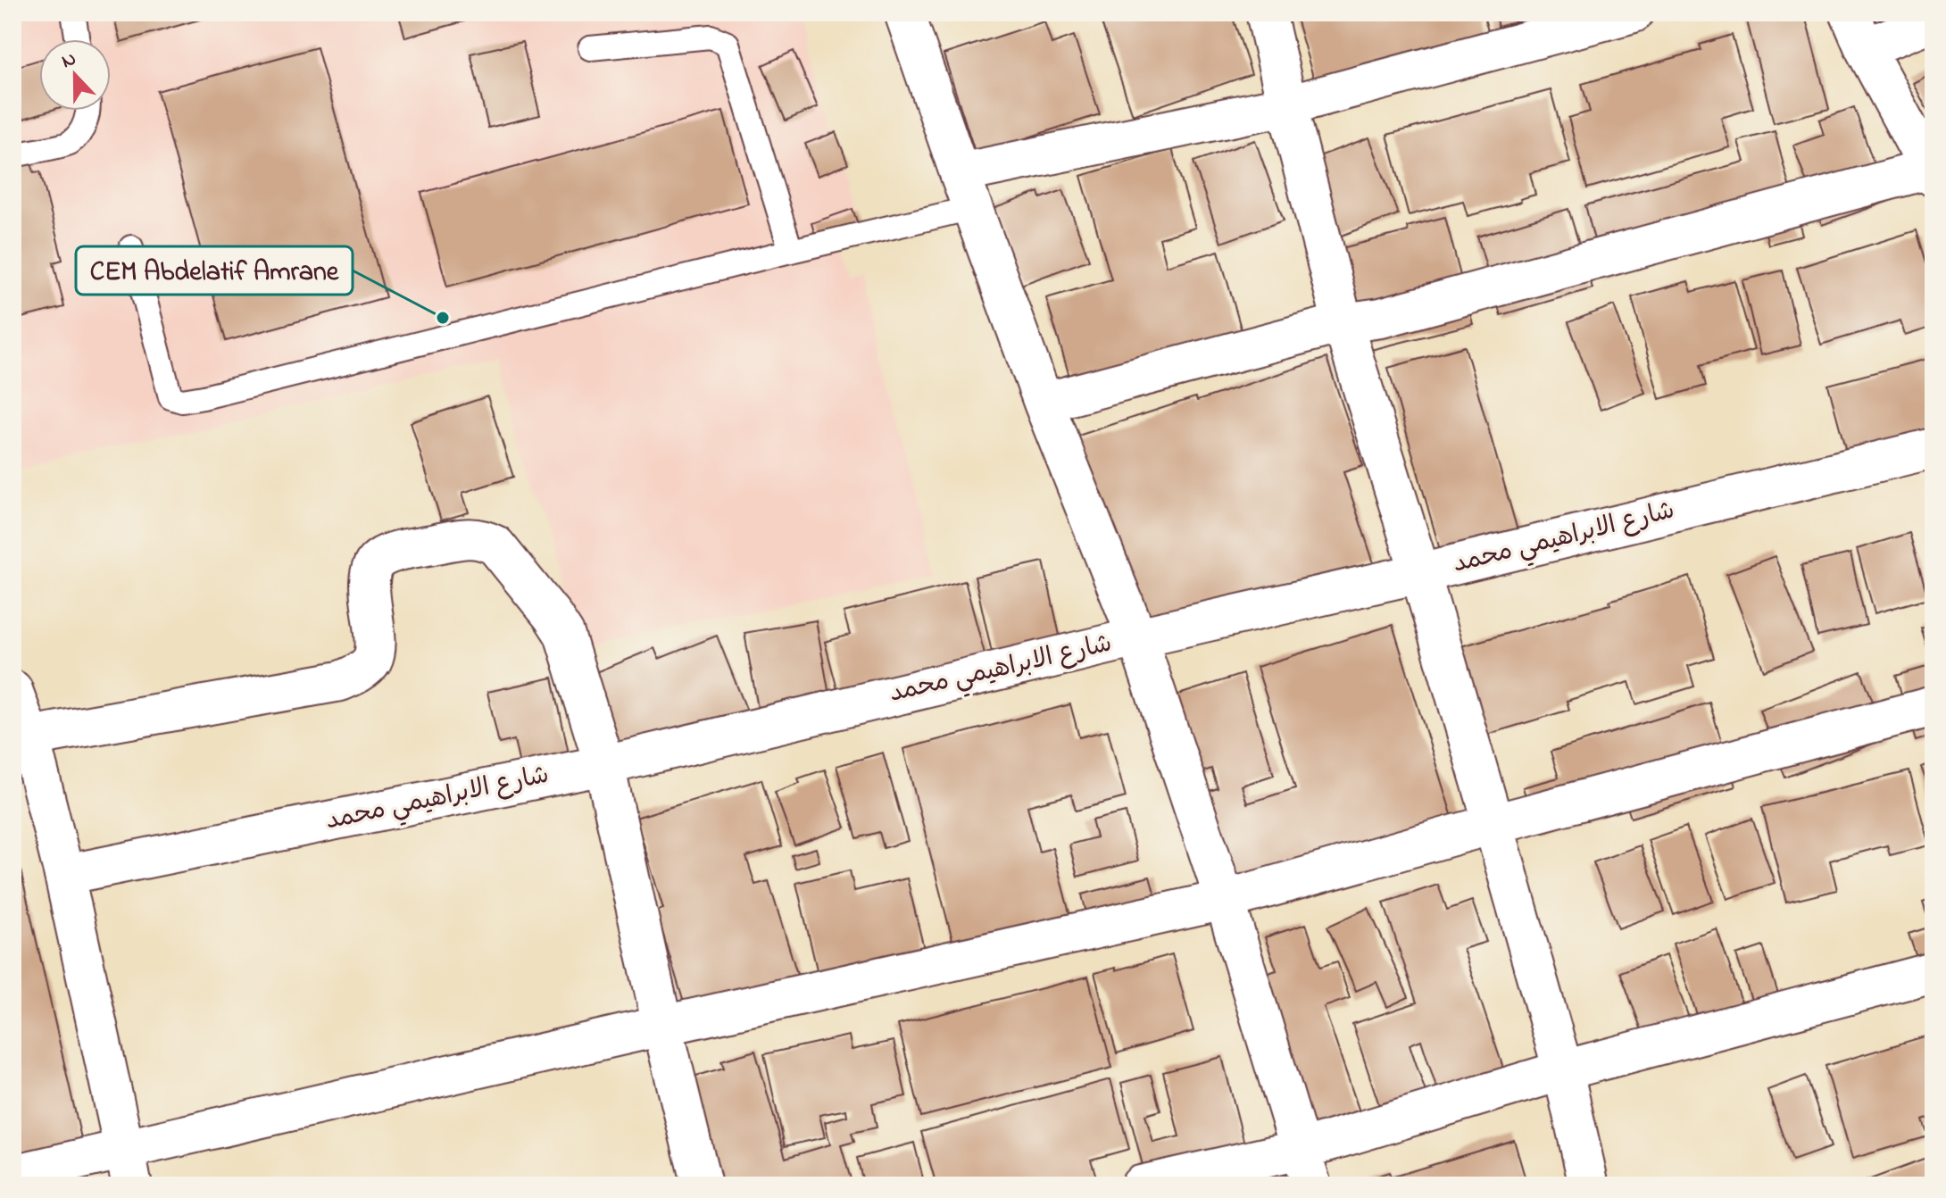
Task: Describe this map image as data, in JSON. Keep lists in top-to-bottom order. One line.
{"streets":{"street":["شارع الابراهيمي محمد"]},"places":["CEM Abdelatif Amrane"],"north":"top"}
